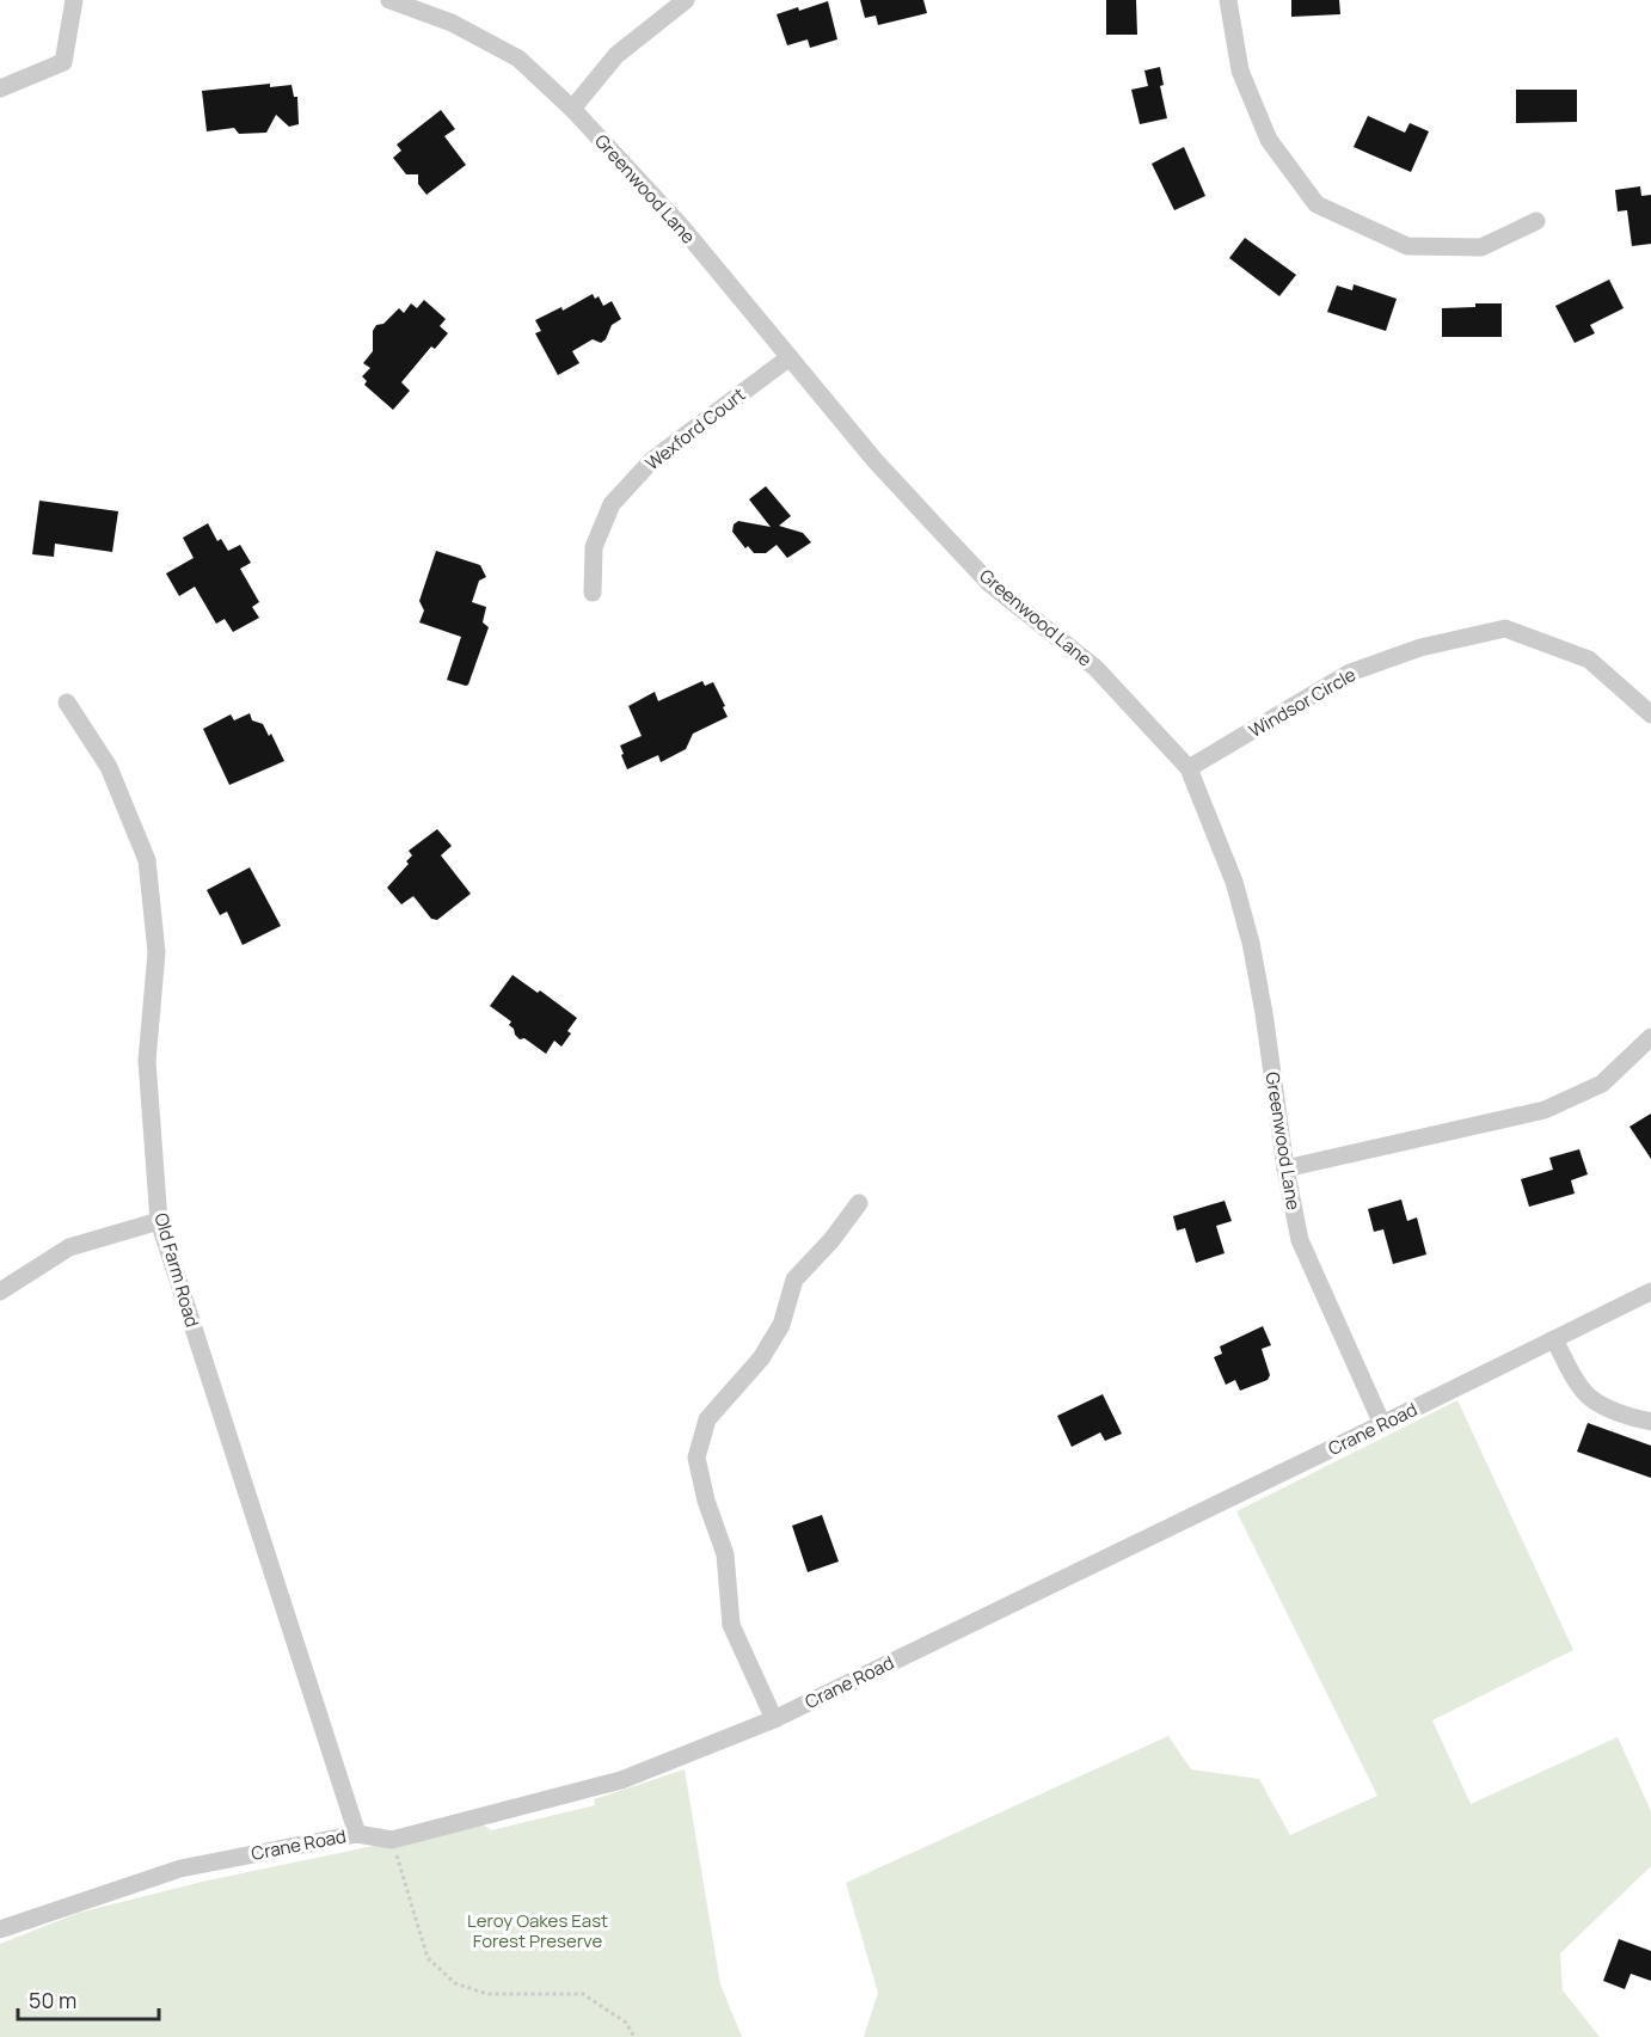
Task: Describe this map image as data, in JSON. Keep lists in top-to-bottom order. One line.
{"streets":{"street":["Greenwood Lane","Wexford Court","Windsor Circle","Old Farm Road","Crane Road"]},"crossings":[["Greenwood Lane","Wexford Court"],["Greenwood Lane","Windsor Circle"],["Greenwood Lane","Crane Road"],["Old Farm Road","Crane Road"]],"parks":["Leroy Oakes East Forest Preserve"],"scale_bar":"50 m"}
